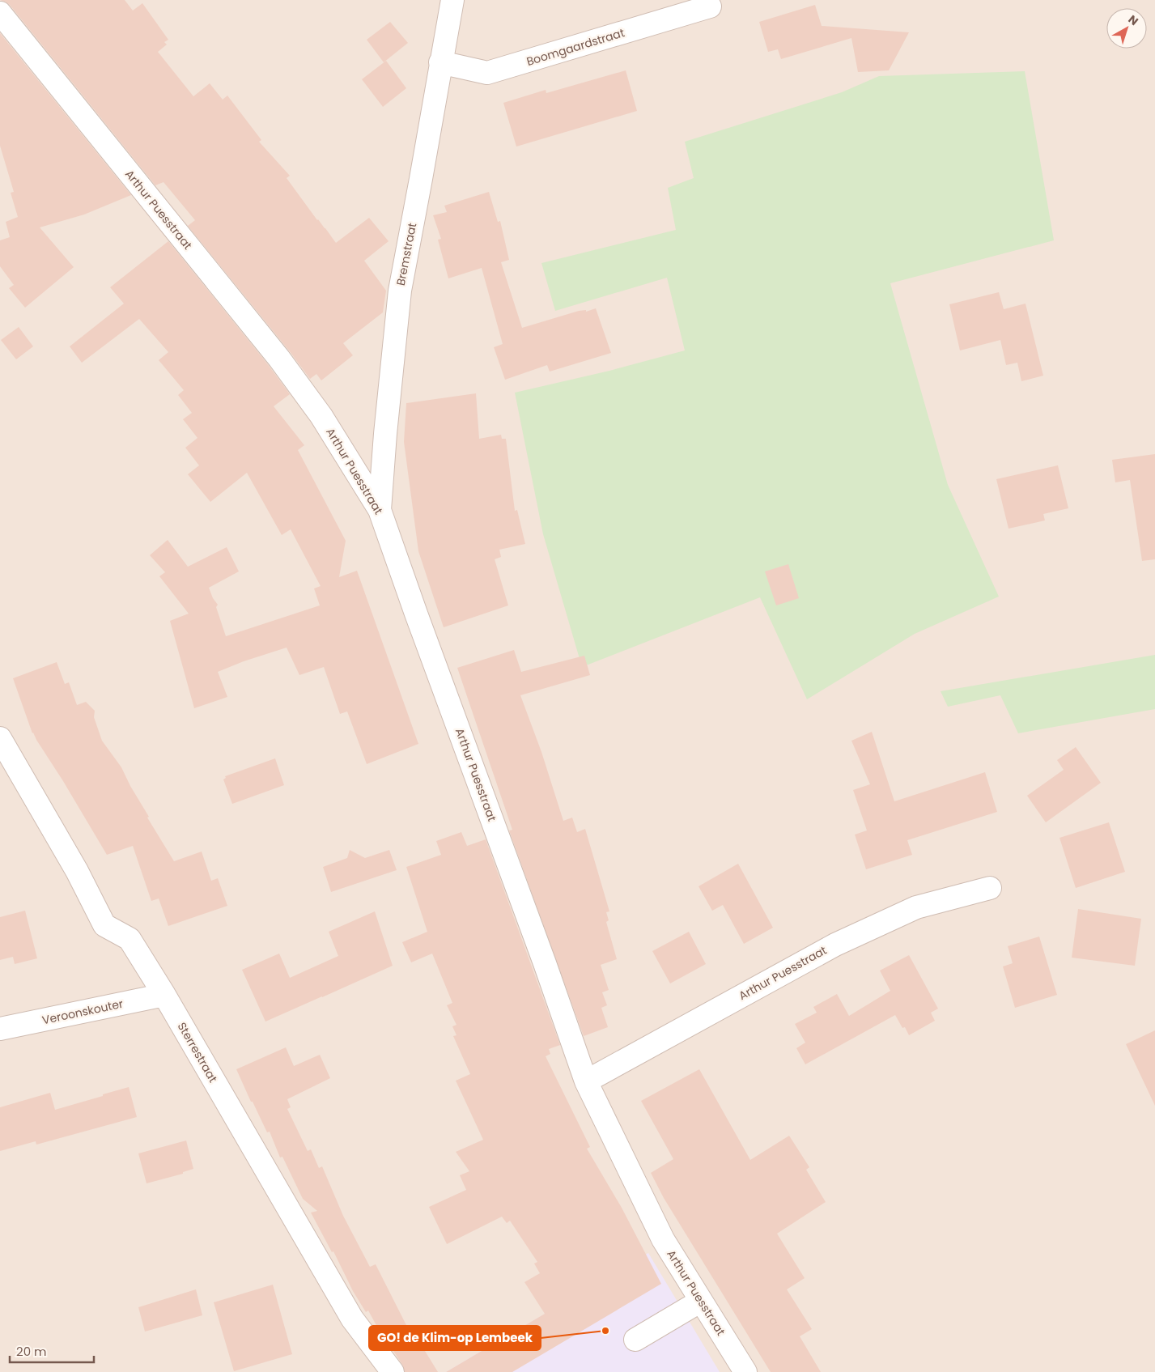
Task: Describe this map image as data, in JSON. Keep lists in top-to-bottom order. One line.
{"streets":{"street":["Boomgaardstraat","Arthur Puesstraat","Bremstraat","Veroonskouter","Sterrestraat"]},"crossings":[["Boomgaardstraat","Bremstraat"],["Arthur Puesstraat","Bremstraat"],["Veroonskouter","Sterrestraat"]],"places":["GO! de Klim-op Lembeek"],"scale_bar":"20 m","north":"top right"}
